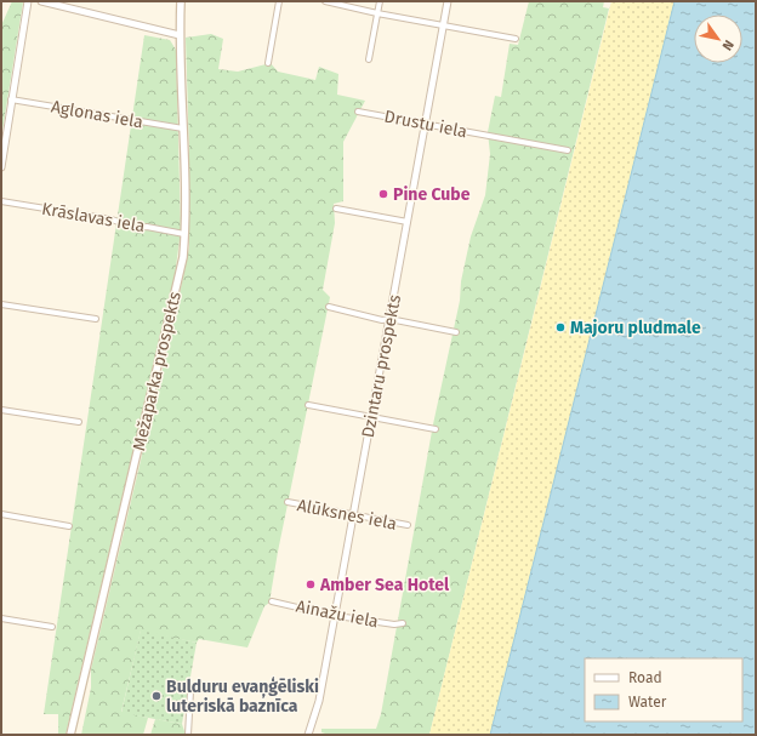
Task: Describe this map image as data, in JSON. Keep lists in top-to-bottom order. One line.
{"streets":{"main road":["Mežaparka prospekts"],"street":["Aglonas iela","Drustu iela","Krāslavas iela","Dzintaru prospekts","Alūksnes iela","Ainažu iela"]},"crossings":[["Aglonas iela","Mežaparka prospekts"],["Drustu iela","Dzintaru prospekts"],["Krāslavas iela","Mežaparka prospekts"],["Dzintaru prospekts","Alūksnes iela"],["Dzintaru prospekts","Ainažu iela"]],"places":["Pine Cube","Majoru pludmale","Amber Sea Hotel","Bulduru evaņģēliski luteriskā baznīca"],"legend":["Road","Water"],"north":"bottom right"}
